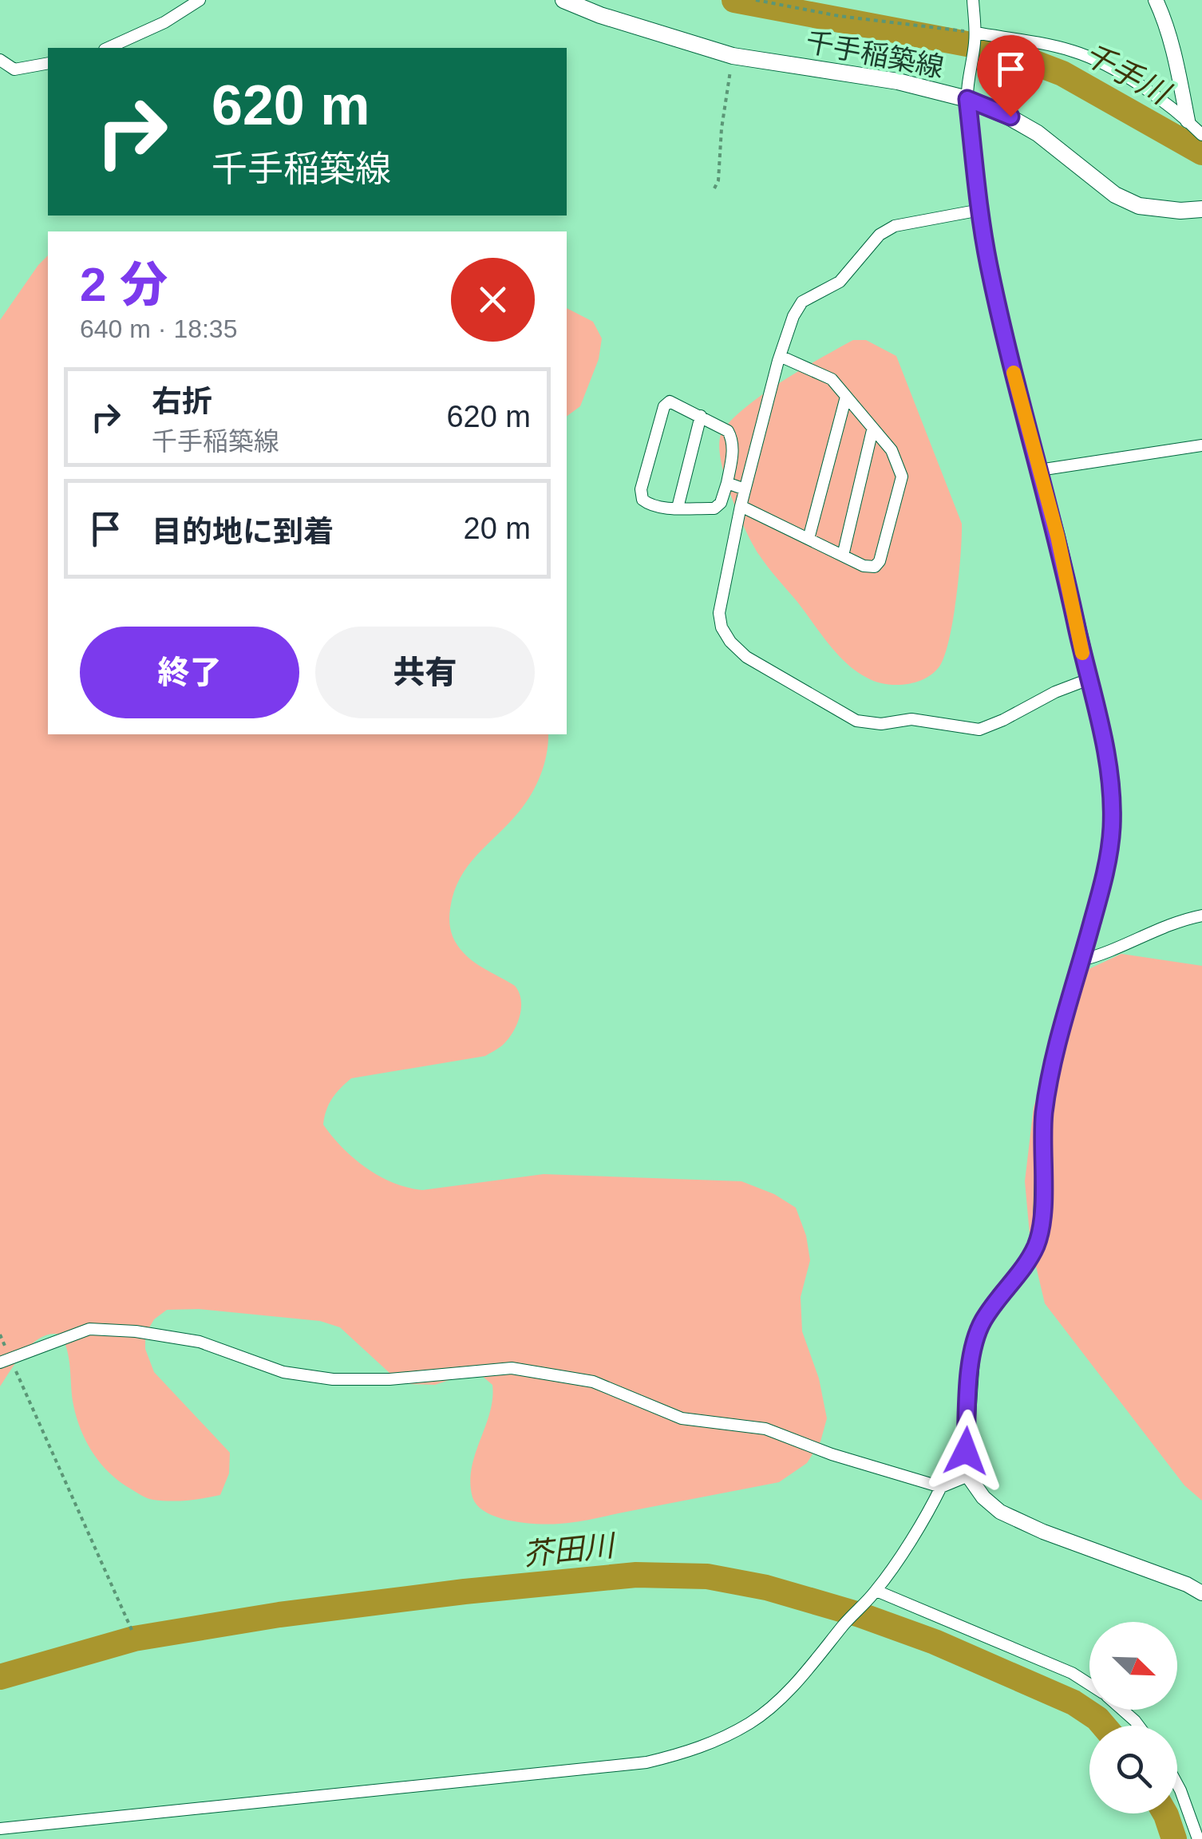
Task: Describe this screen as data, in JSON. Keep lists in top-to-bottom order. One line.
{"streets":{"main road":["千手稲築線"]},"water":["千手川","芥田川"],"north":"bottom right","page":{"turn":["620 m","千手稲築線"],"heading":["2 分","640 m · 18:35"],"list":[{"name":"右折","note":"千手稲築線","value":"620 m"},{"name":"目的地に到着","value":"20 m"}],"buttons":["終了","共有"]}}
